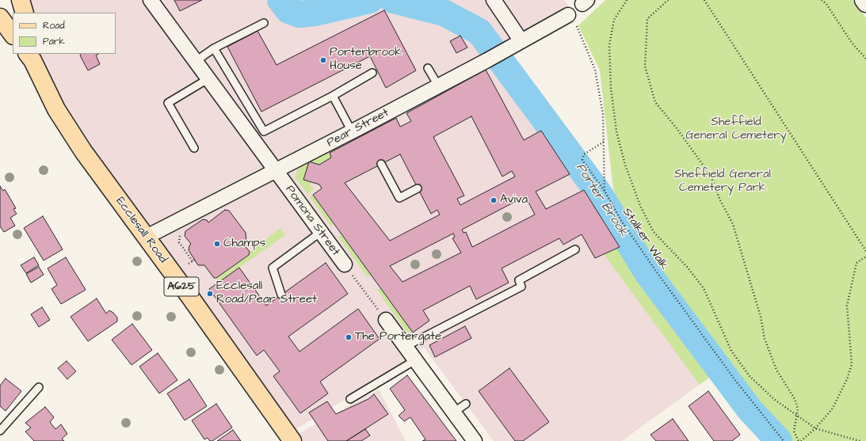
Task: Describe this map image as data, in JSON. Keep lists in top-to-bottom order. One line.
{"streets":{"main road":["Ecclesall Road","A625"],"street":["Pear Street","Pomona Street"],"path":["Stalker Walk"]},"crossings":[["Pear Street","Pomona Street"],["Pear Street","Ecclesall Road"],["Pear Street","Stalker Walk"]],"water":["Porter Brook"],"parks":["Sheffield General Cemetery","Sheffield General Cemetery Park"],"places":["Porterbrook House","Aviva","Champs","Ecclesall Road/Pear Street","The Portergate"],"legend":["Road","Park"]}
